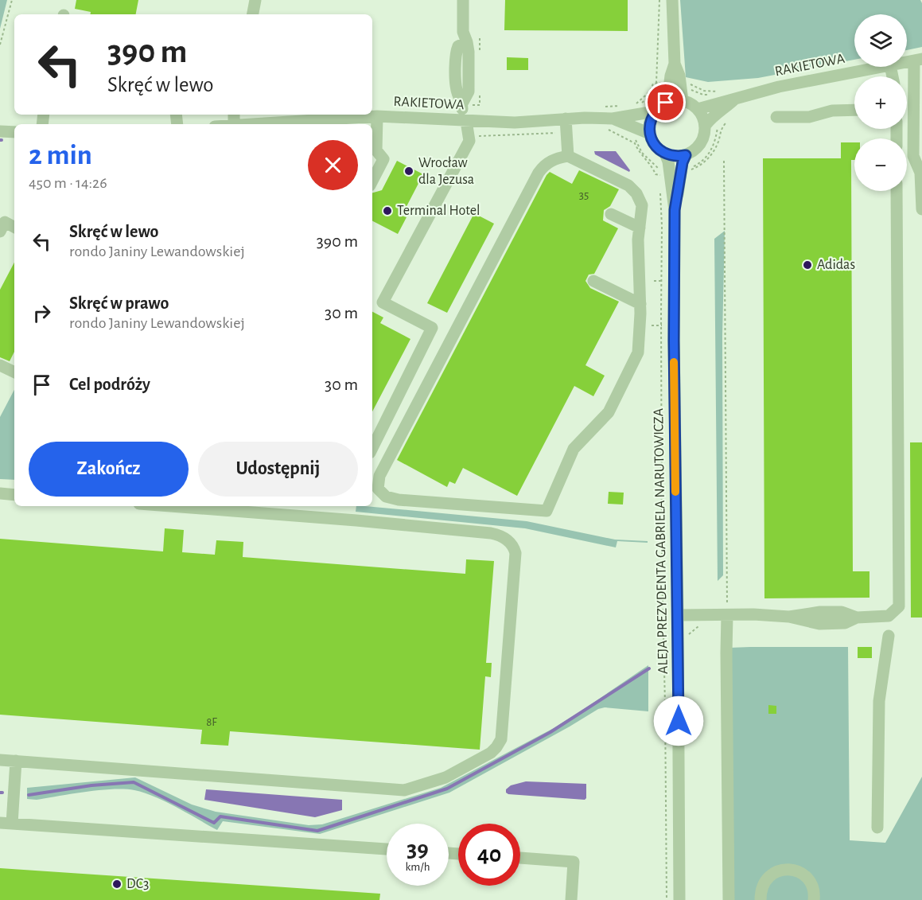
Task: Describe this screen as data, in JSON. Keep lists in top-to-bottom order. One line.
{"streets":{"street":["RAKIETOWA","ALEJA PREZYDENTA GABRIELA NARUTOWICZA"]},"crossings":[["RAKIETOWA","ALEJA PREZYDENTA GABRIELA NARUTOWICZA"]],"places":["Wrocław dla Jezusa","Terminal Hotel","Adidas","DC3"],"house_numbers":["35","8F"],"page":{"map_buttons":["+","−"],"turn":["390 m","Skręć w lewo"],"heading":["2 min","450 m · 14:26"],"list":[{"name":"Skręć w lewo","note":"rondo Janiny Lewandowskiej","value":"390 m"},{"name":"Skręć w prawo","note":"rondo Janiny Lewandowskiej","value":"30 m"},{"name":"Cel podróży","value":"30 m"}],"buttons":["Zakończ","Udostępnij"],"speed":"39 km/h","limit":"40"}}
